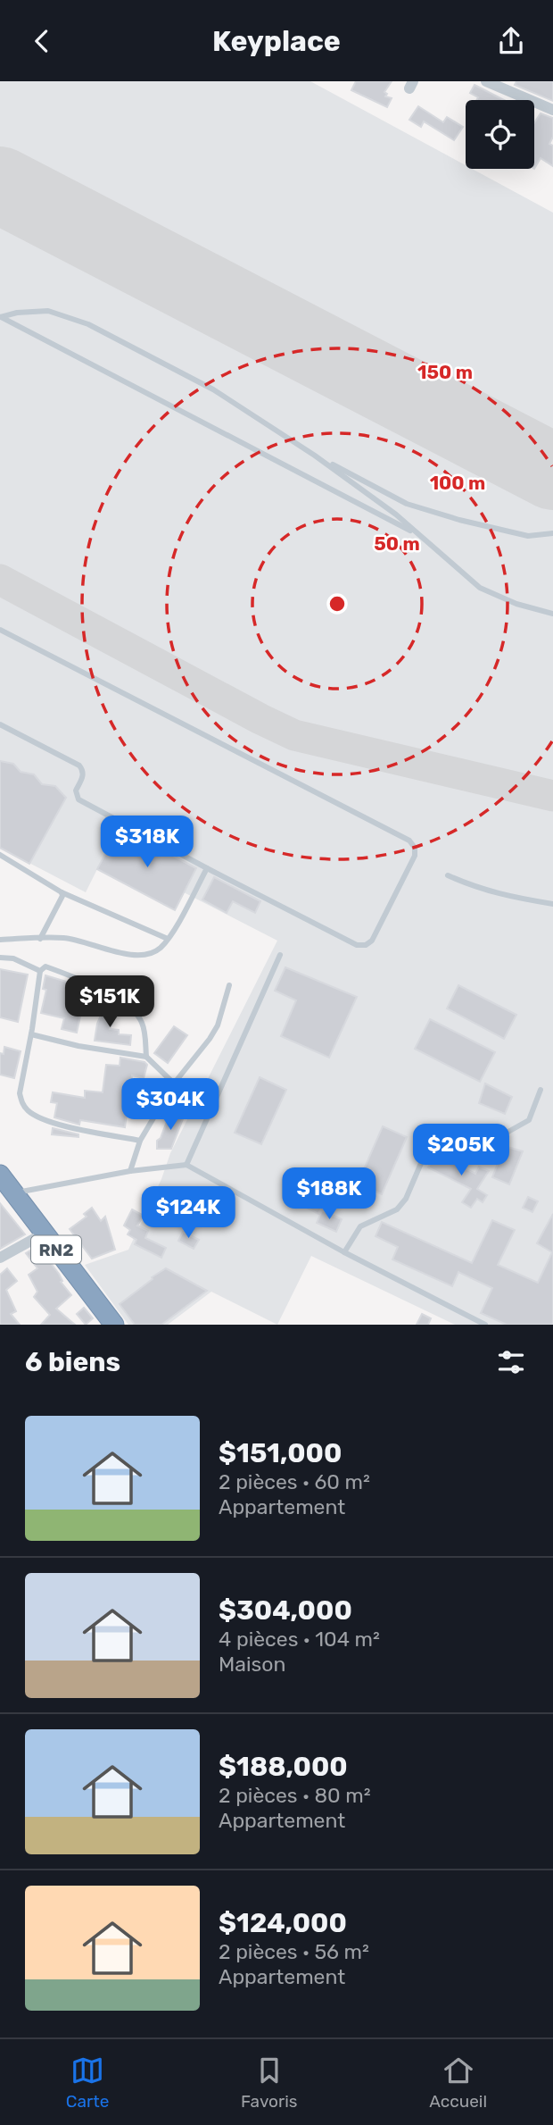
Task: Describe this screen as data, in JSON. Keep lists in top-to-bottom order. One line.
{"streets":{"highway":["RN2"]},"page":{"header":"Keyplace","price":["$318K","$151K","$304K","$205K","$188K","$124K"],"heading":"6 biens","list":[{"name":"$151,000","note":"2 pièces · 60 m² · Appartement"},{"name":"$304,000","note":"4 pièces · 104 m² · Maison"},{"name":"$188,000","note":"2 pièces · 80 m² · Appartement"},{"name":"$124,000","note":"2 pièces · 56 m² · Appartement"}],"tabs":["Carte","Favoris","Accueil"]},"rings":["150 m","100 m","50 m"]}
